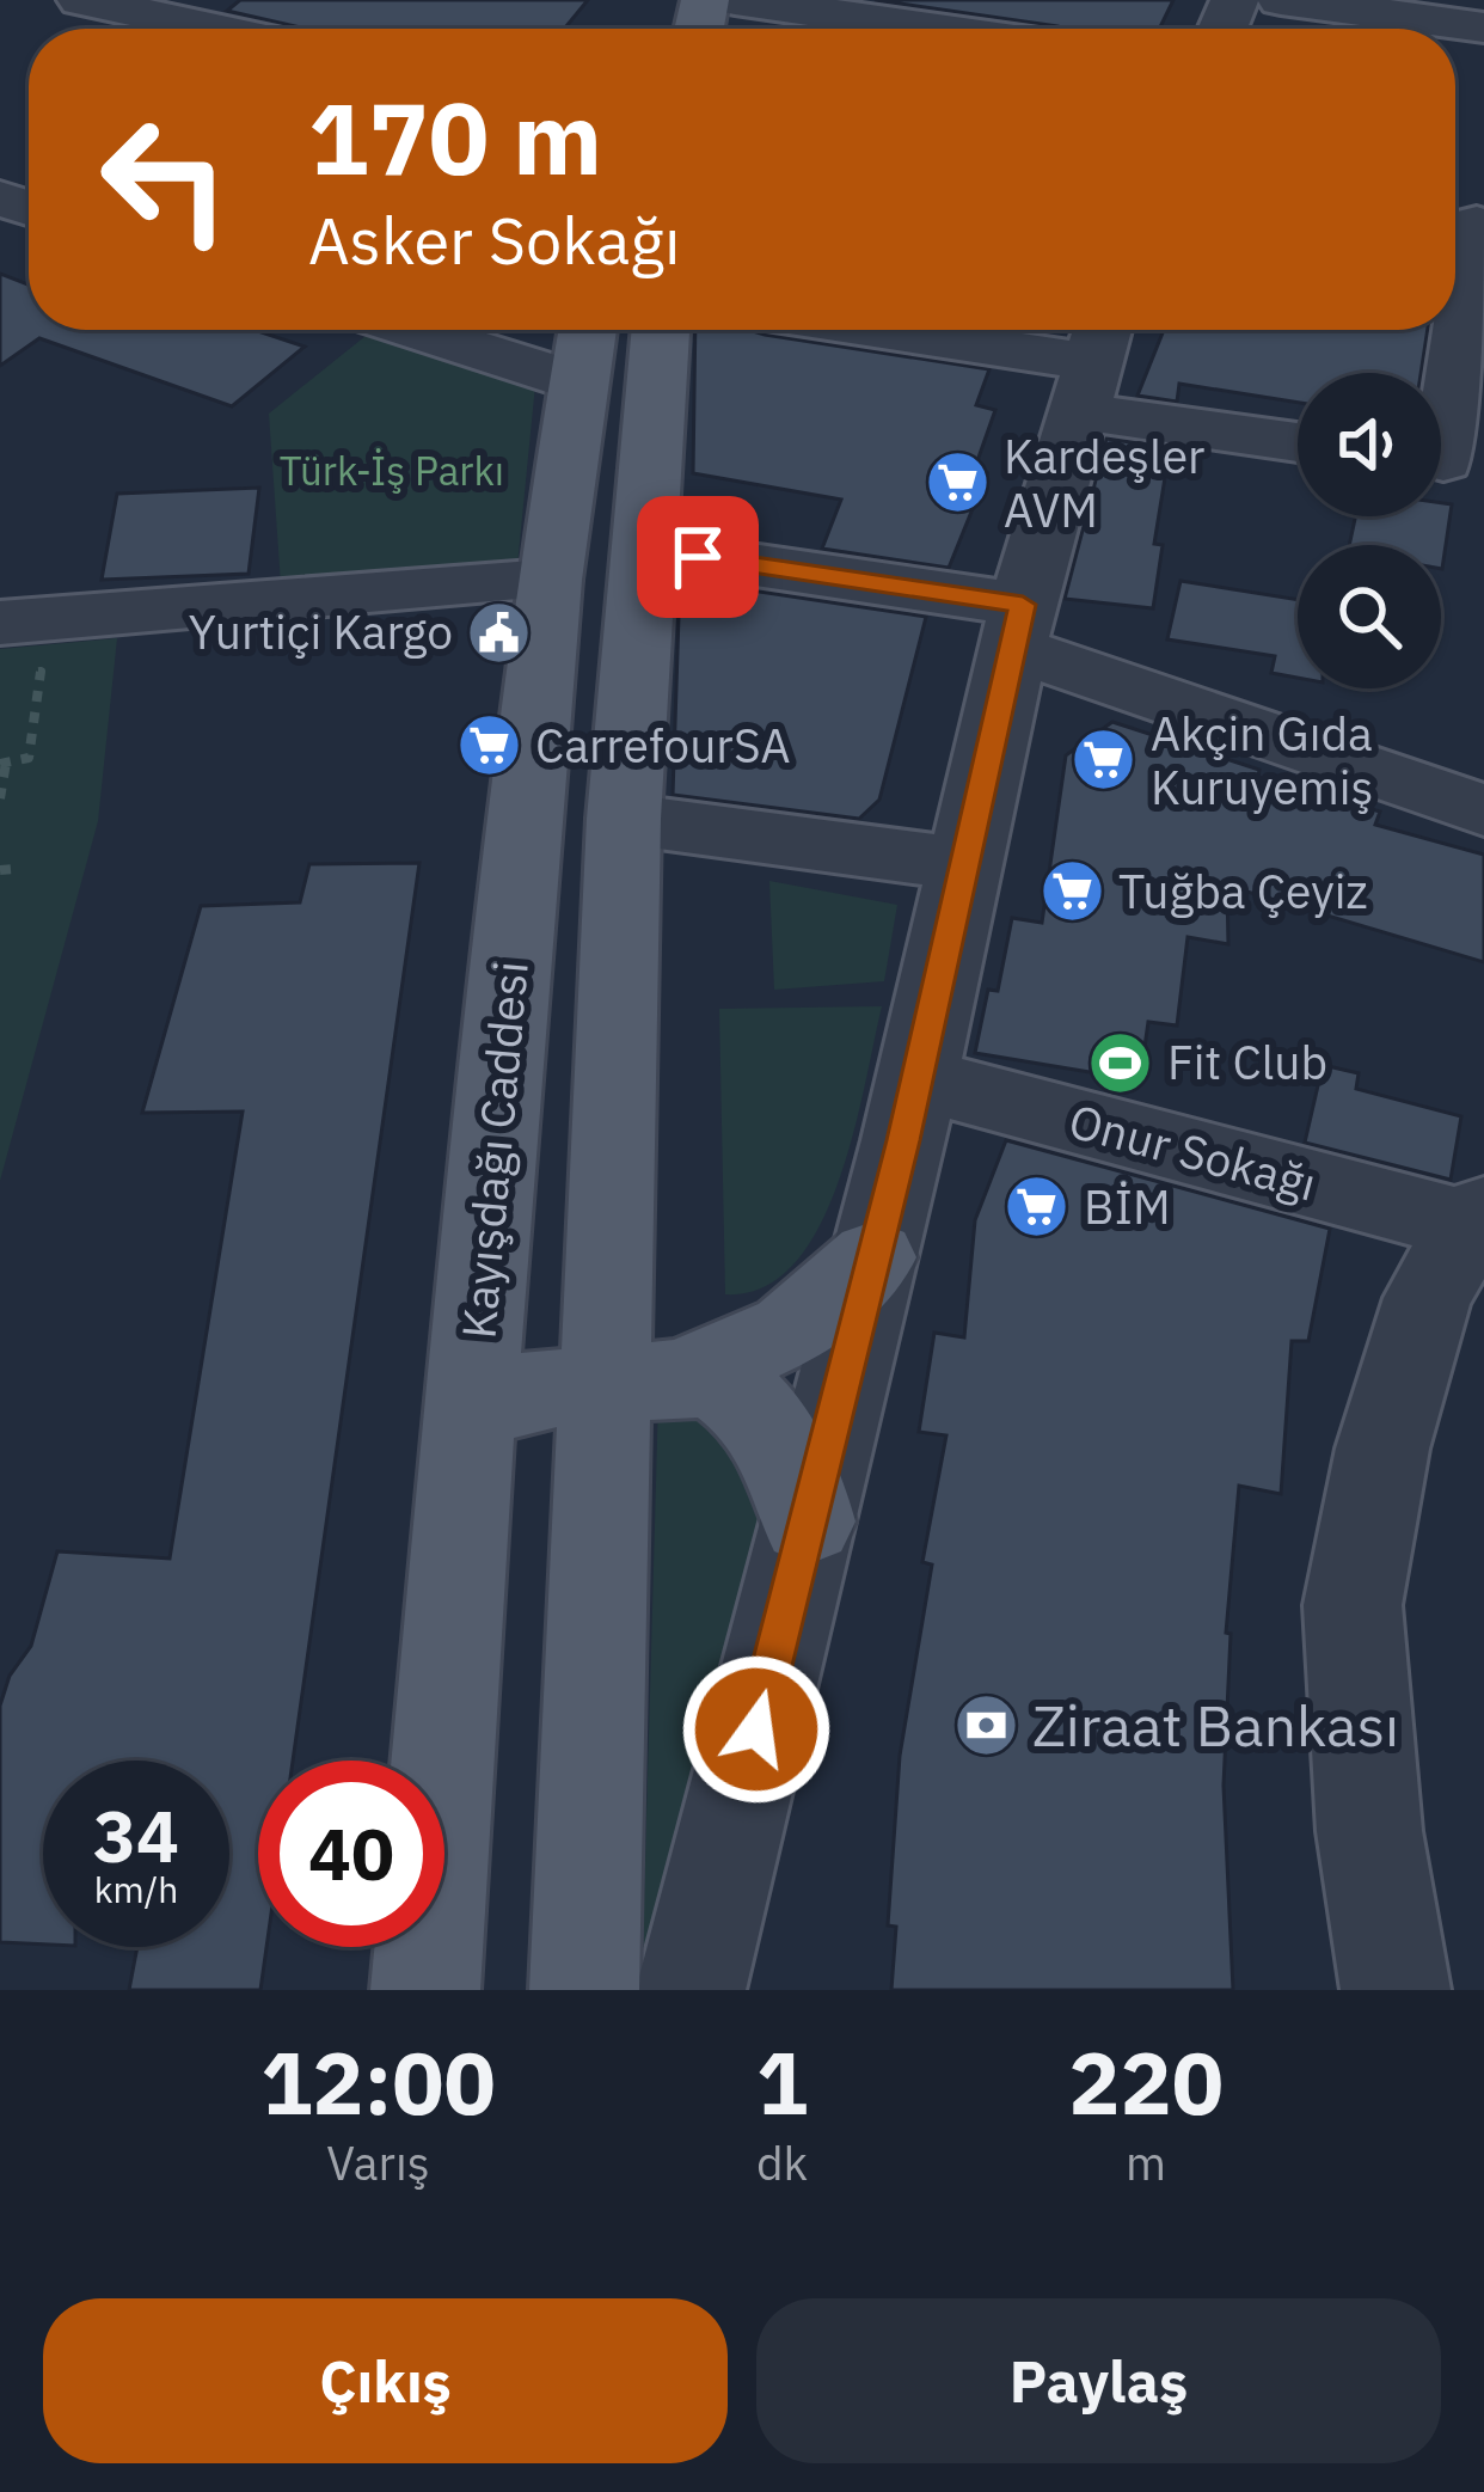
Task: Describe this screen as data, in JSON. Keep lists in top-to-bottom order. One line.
{"streets":{"main road":["Kayışdağı Caddesi"],"street":["Onur Sokağı"]},"parks":["Türk-İş Parkı"],"places":{"supermarket":["Kardeşler AVM","CarrefourSA","Akçin Gıda Kuruyemiş","Tuğba Çeyiz","BİM"],"public building":["Yurtiçi Kargo"],"sports":["Fit Club"],"bank":["Ziraat Bankası"]},"page":{"turn":["170 m","Asker Sokağı"],"speed":"34 km/h","limit":"40","eta":["12:00","Varış","1","dk","220","m"],"buttons":["Çıkış","Paylaş"]}}
